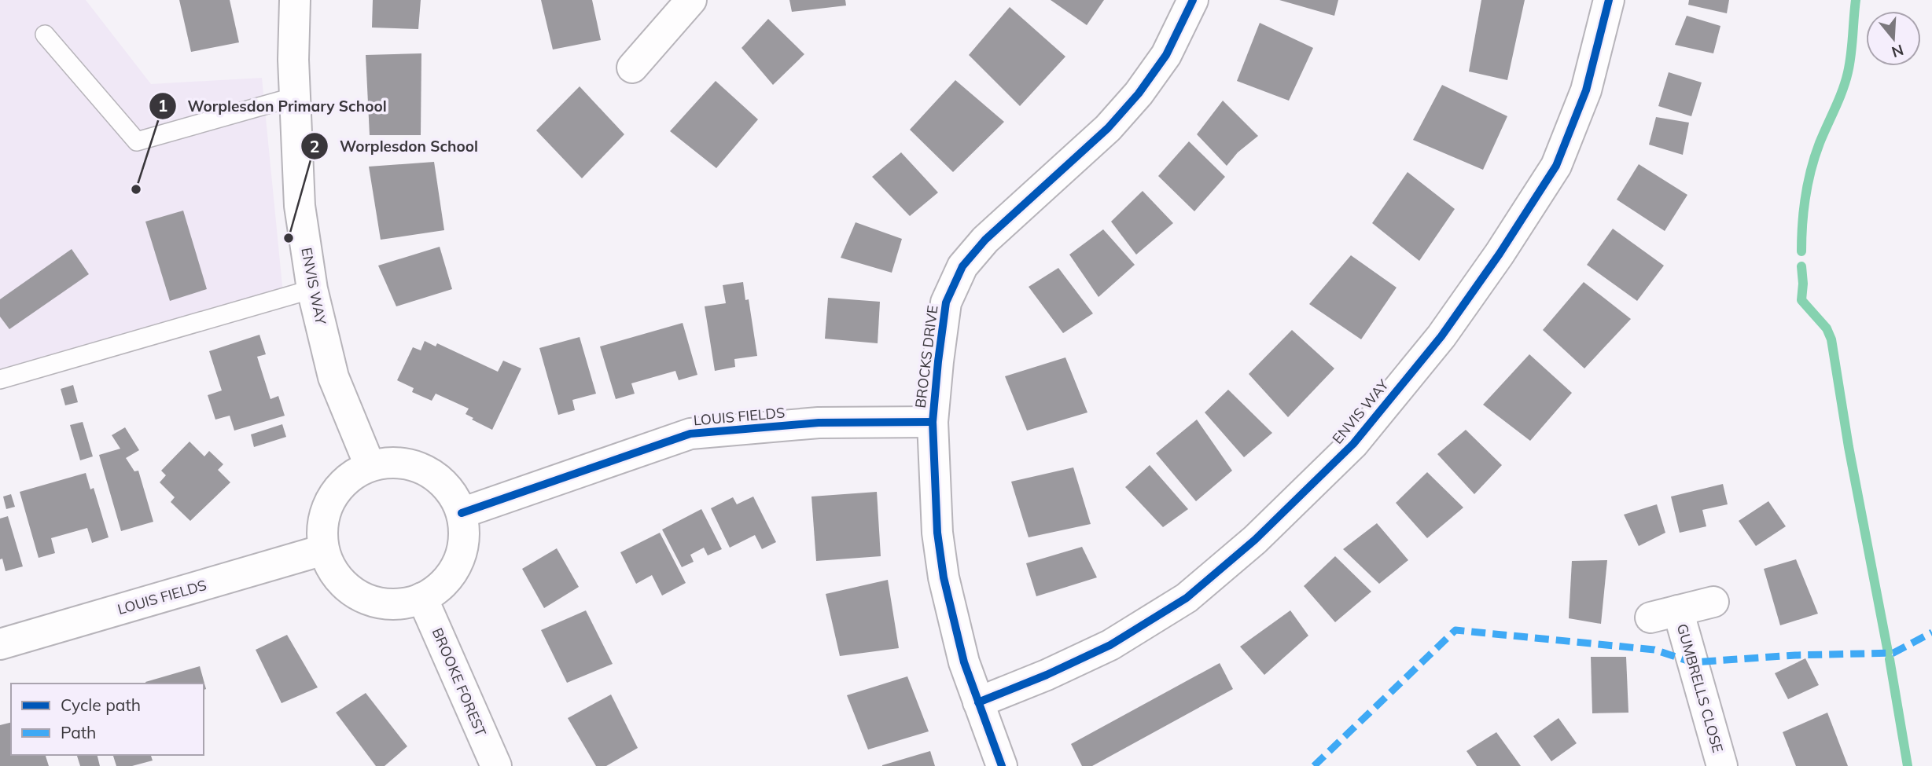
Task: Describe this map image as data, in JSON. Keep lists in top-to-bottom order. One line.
{"streets":{"street":["ENVIS WAY","BROCKS DRIVE","LOUIS FIELDS","BROOKE FOREST","GUMBRELLS CLOSE"]},"crossings":[["ENVIS WAY","BROCKS DRIVE"],["ENVIS WAY","LOUIS FIELDS"],["ENVIS WAY","BROOKE FOREST"],["BROCKS DRIVE","LOUIS FIELDS"],["LOUIS FIELDS","BROOKE FOREST"]],"places":["Worplesdon Primary School","Worplesdon School"],"legend":["Cycle path","Path"],"north":"bottom"}
